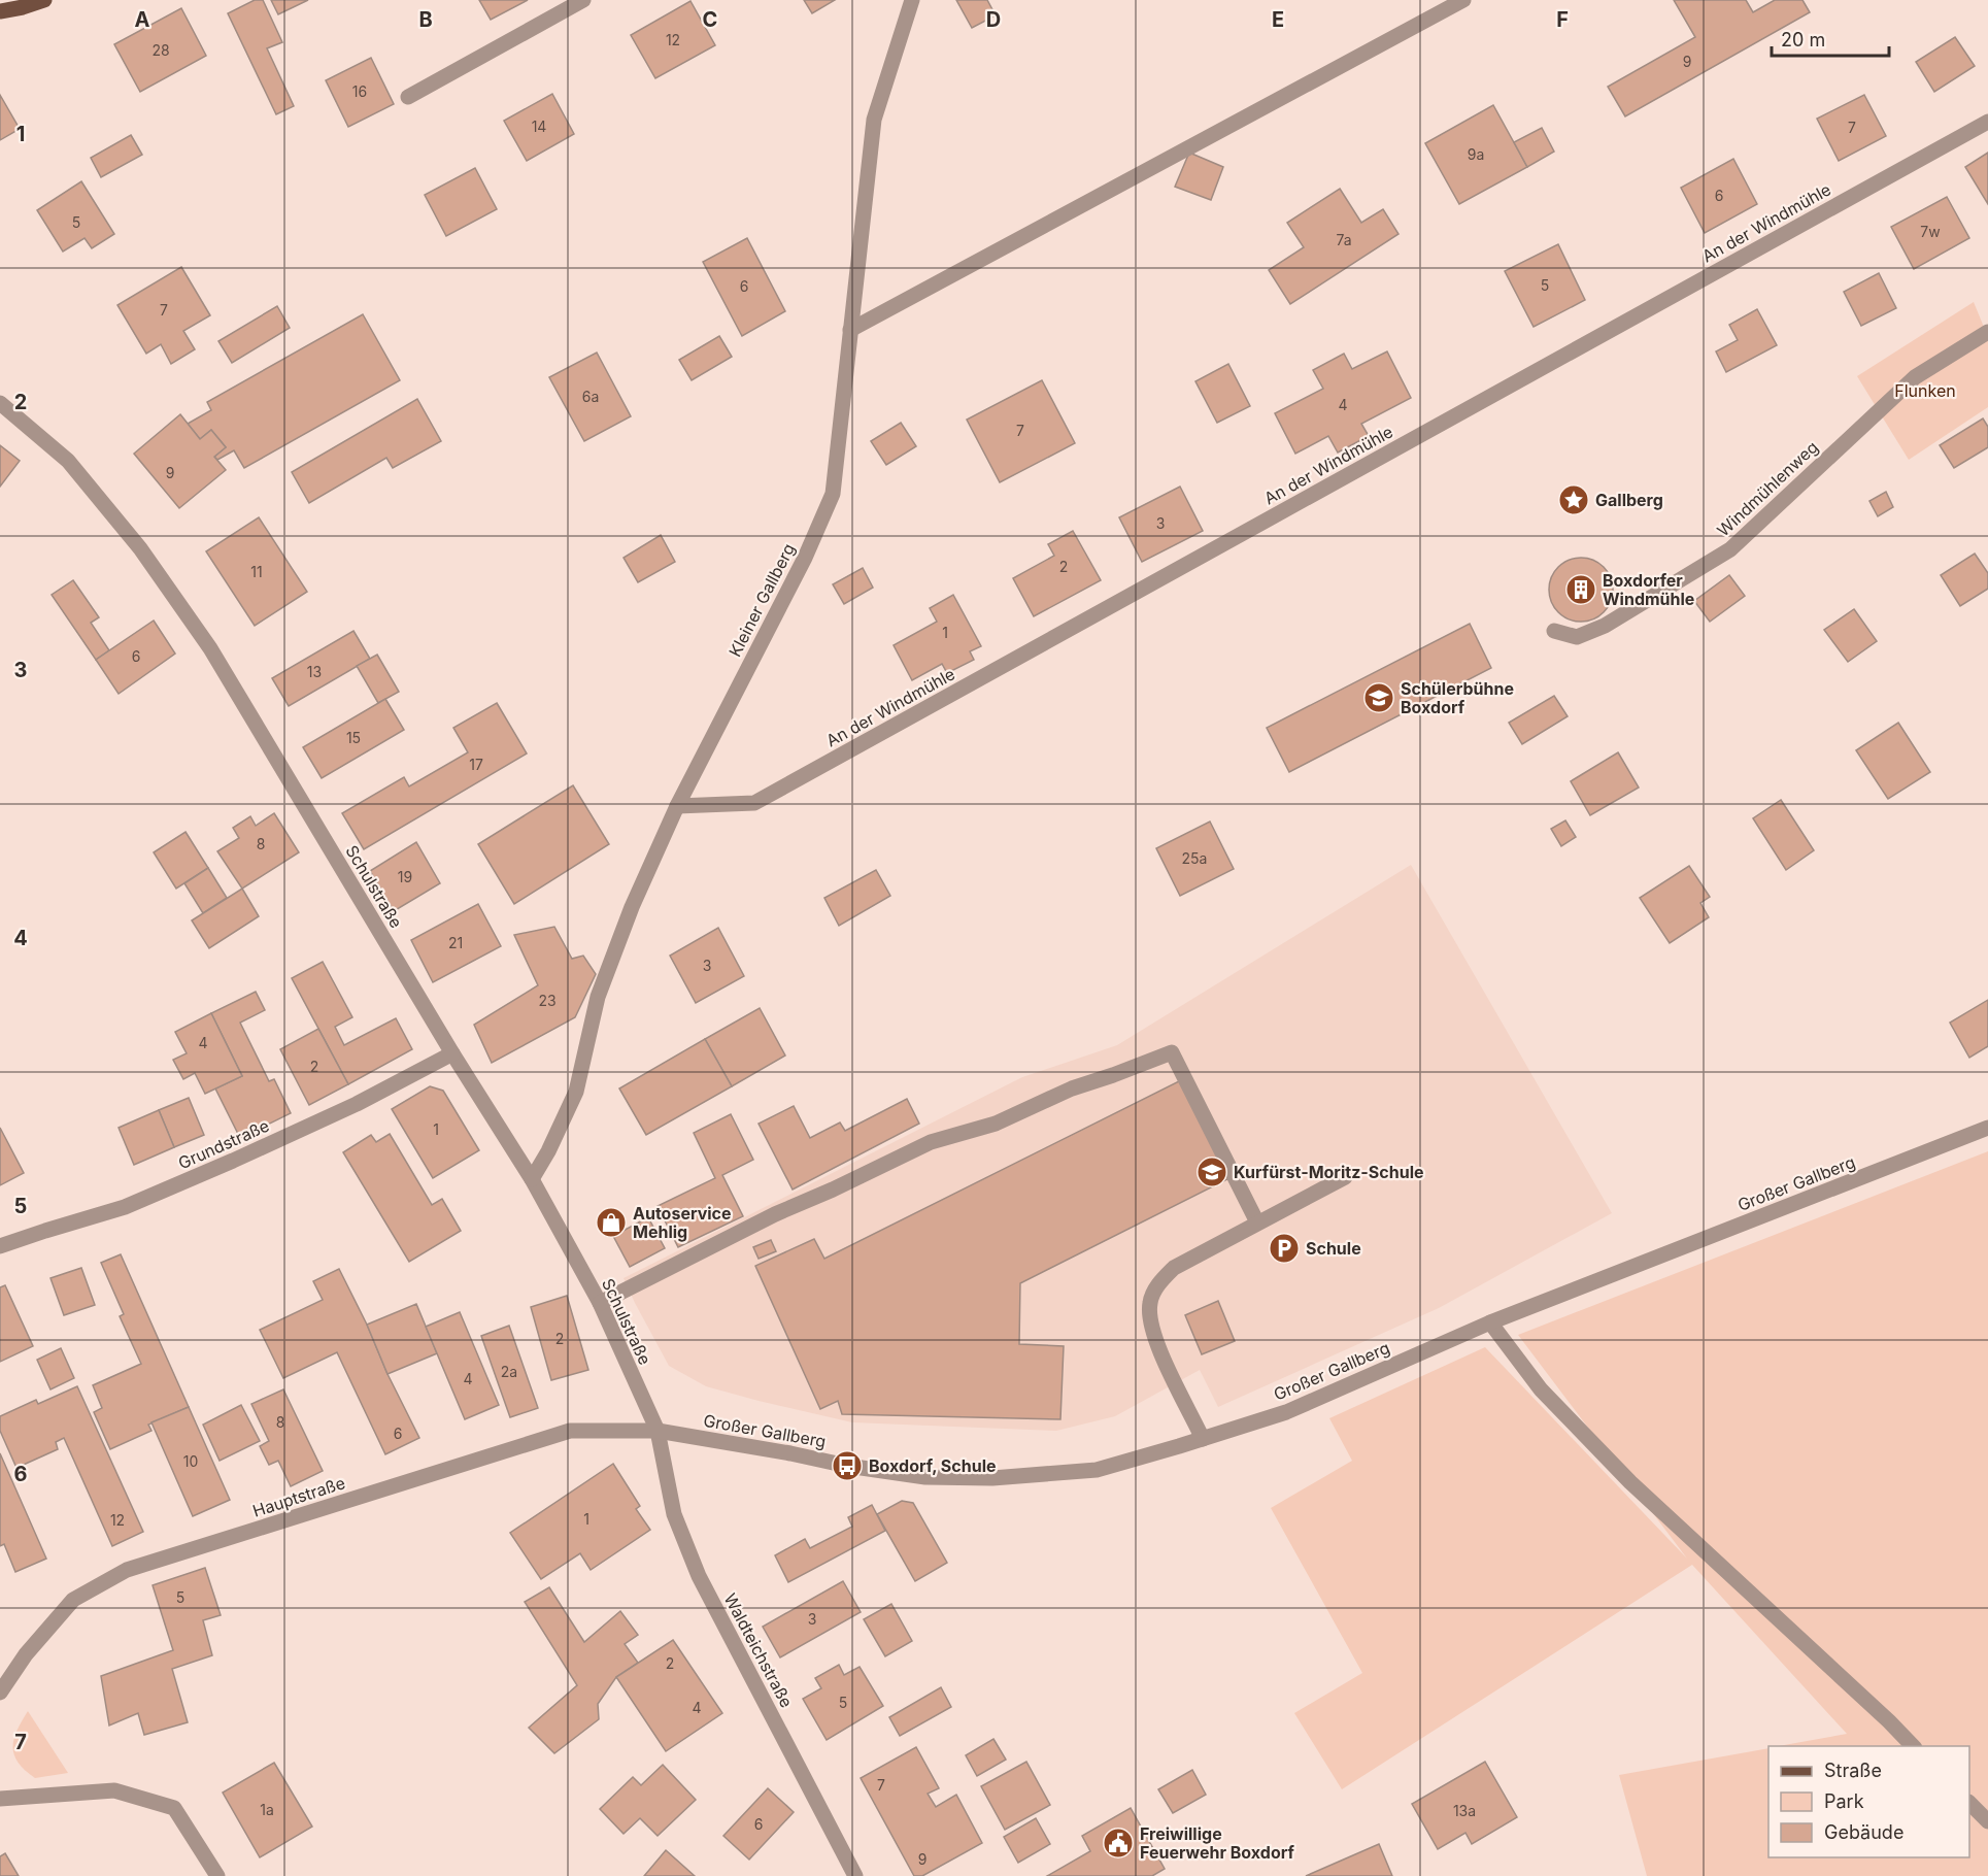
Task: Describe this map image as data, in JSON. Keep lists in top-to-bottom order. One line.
{"streets":{"street":["An der Windmühle","Windmühlenweg","Kleiner Gallberg","Schulstraße","Grundstraße","Großer Gallberg","Hauptstraße","Waldteichstraße"]},"crossings":[["An der Windmühle","Kleiner Gallberg"],["Kleiner Gallberg","Schulstraße"],["Schulstraße","Grundstraße"],["Schulstraße","Großer Gallberg"],["Schulstraße","Hauptstraße"],["Schulstraße","Waldteichstraße"],["Großer Gallberg","Hauptstraße"],["Großer Gallberg","Waldteichstraße"],["Hauptstraße","Waldteichstraße"]],"parks":["Flunken"],"places":{"place":["Gallberg"],"building":["Boxdorfer Windmühle"],"school or university":["Schülerbühne Boxdorf","Kurfürst-Moritz-Schule"],"shop":["Autoservice Mehlig"],"parking":["Schule"],"bus stop":["Boxdorf, Schule"],"public building":["Freiwillige Feuerwehr Boxdorf"]},"house_numbers":["12","28","9","16","14","7","9a","6","5","7w","7a","5","6","7","6a","4","7","9","3","2","11","1","6","13","15","17","8","25a","19","21","3","23","4","2","1","2","2a","4","8","6","10","1","12","5","3","2","5","4","7","1a","13a","6","9"],"legend":["Straße","Park","Gebäude"],"scale_bar":"20 m","grid":{"columns":["A","B","C","D","E","F"],"rows":["1","2","3","4","5","6","7"]}}
